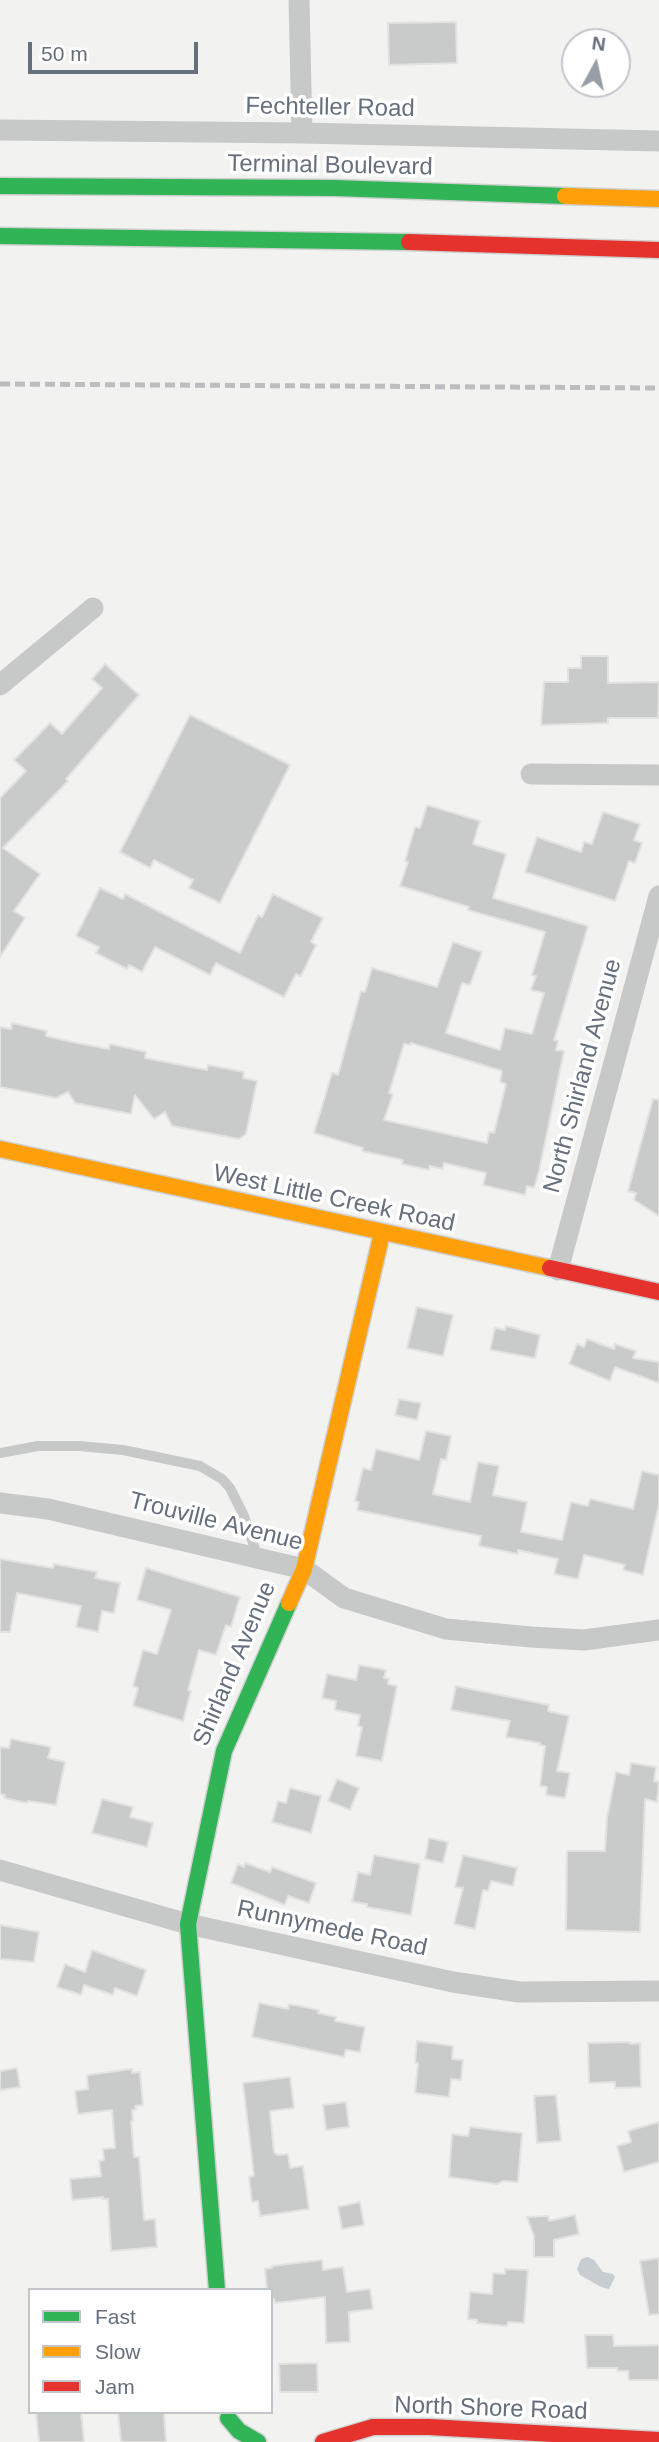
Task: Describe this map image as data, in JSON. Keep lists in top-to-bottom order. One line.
{"streets":{"main road":["Terminal Boulevard","West Little Creek Road","Shirland Avenue","North Shore Road"],"street":["Fechteller Road","North Shirland Avenue","Trouville Avenue","Runnymede Road"]},"crossings":[["North Shirland Avenue","West Little Creek Road"],["West Little Creek Road","Shirland Avenue"],["Trouville Avenue","Shirland Avenue"],["Shirland Avenue","Runnymede Road"]],"legend":["Fast","Slow","Jam"],"scale_bar":"50 m","north":"top"}
